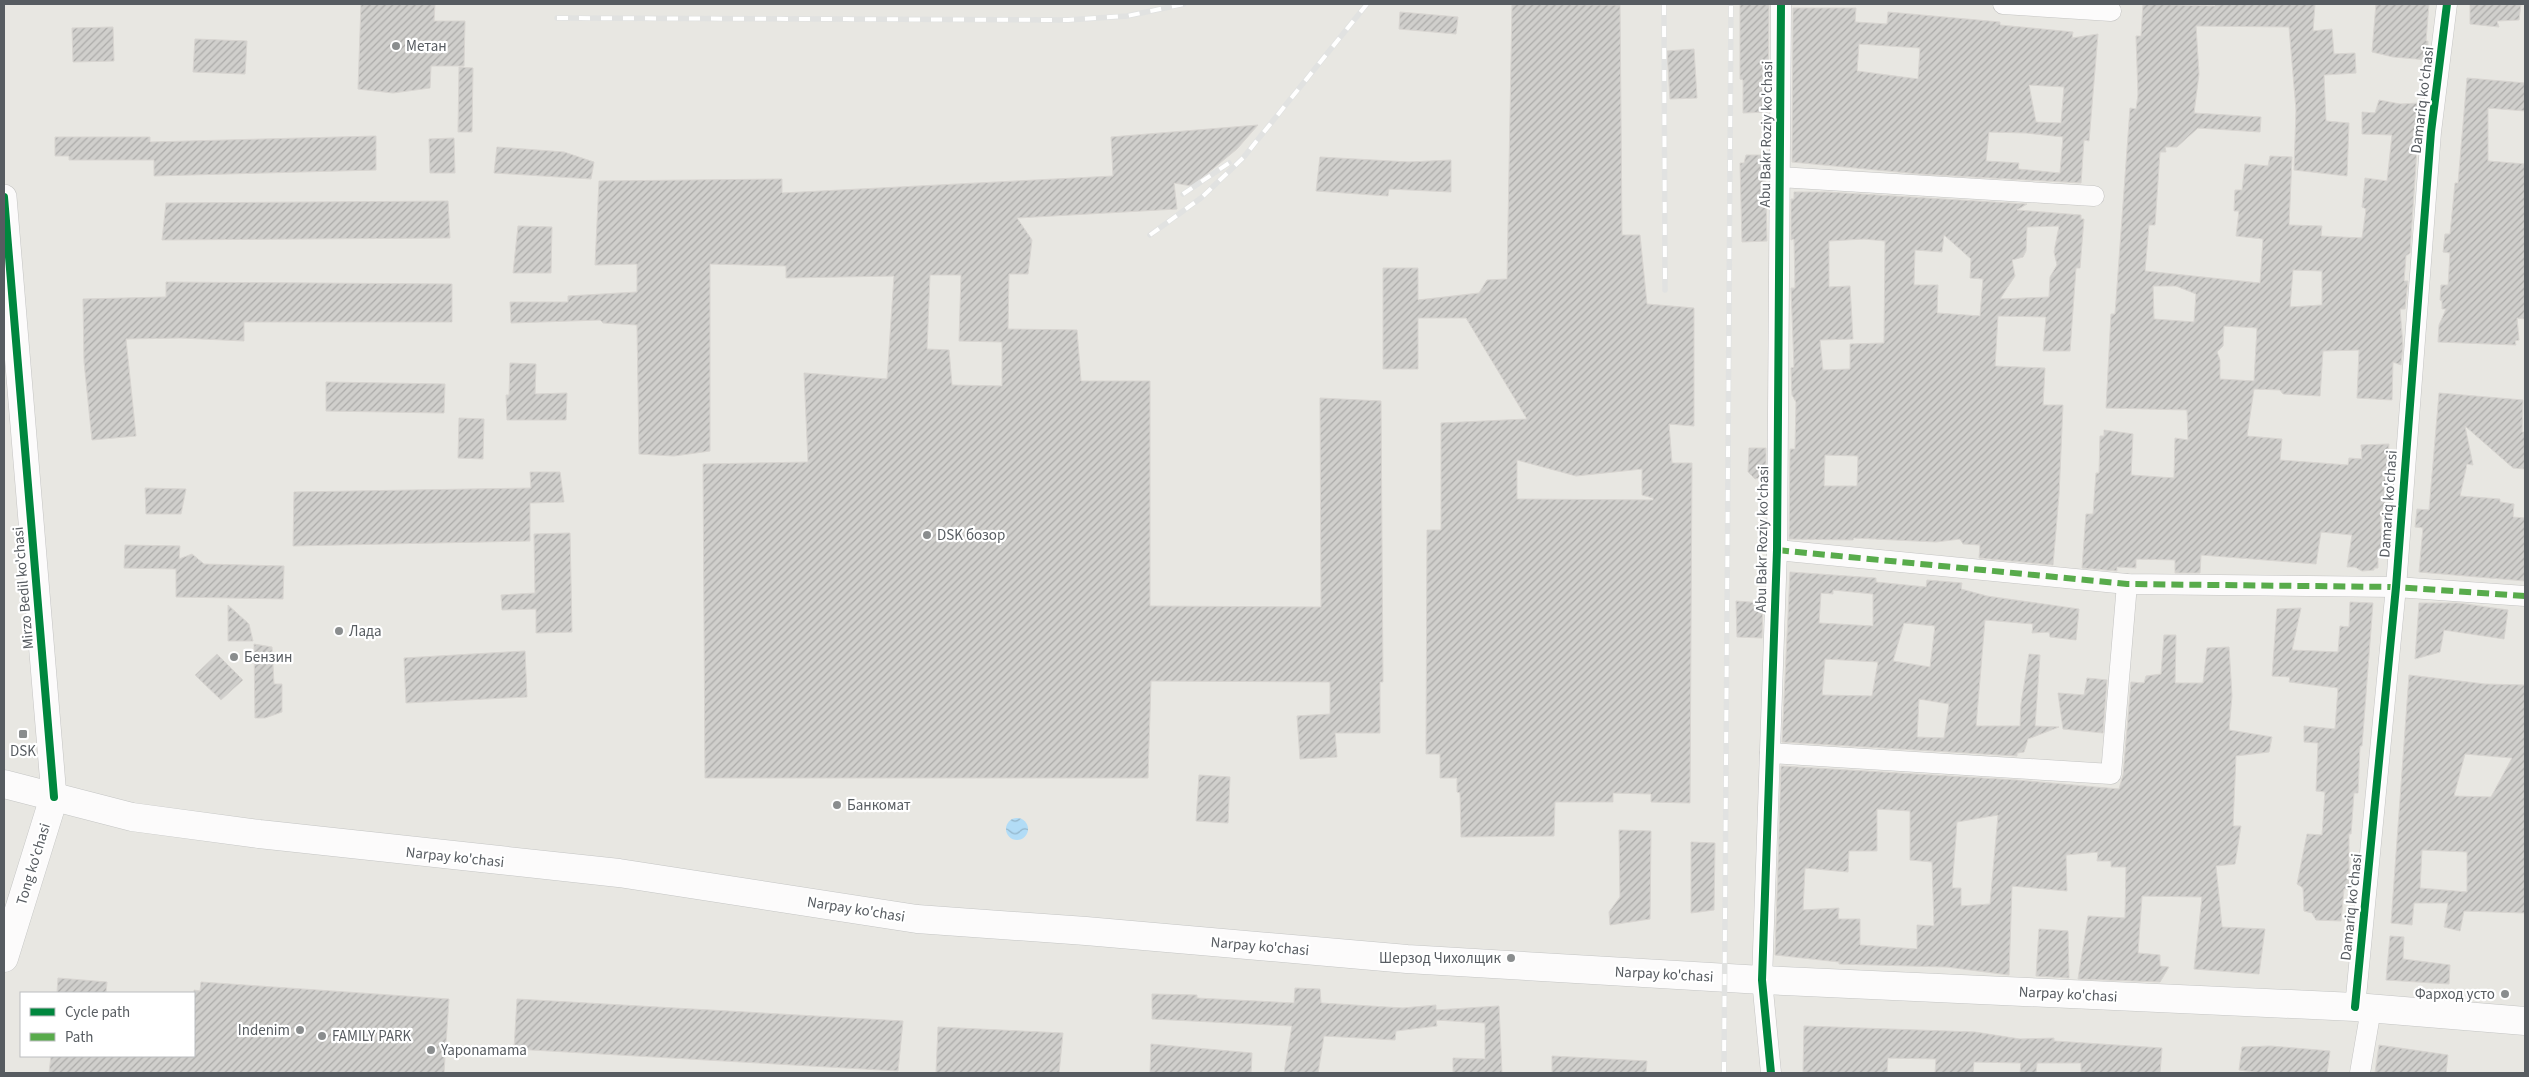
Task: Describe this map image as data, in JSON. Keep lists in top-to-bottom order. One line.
{"streets":{"main road":["Narpay ko'chasi","Tong ko'chasi"],"street":["Damariq ko'chasi","Abu Bakr Roziy ko'chasi","Mirzo Bedil ko'chasi"]},"crossings":[["Damariq ko'chasi","Narpay ko'chasi"],["Abu Bakr Roziy ko'chasi","Narpay ko'chasi"],["Mirzo Bedil ko'chasi","Narpay ko'chasi"],["Mirzo Bedil ko'chasi","Tong ko'chasi"],["Narpay ko'chasi","Tong ko'chasi"]],"places":{"other":["Метан","DSK бозор","Лада","Бензин","Банкомат","Шерзод Чихолщик","Фарход усто","Indenim","FAMILY PARK","Yaponamama"],"transit":["DSK"]},"legend":["Cycle path","Path"]}
